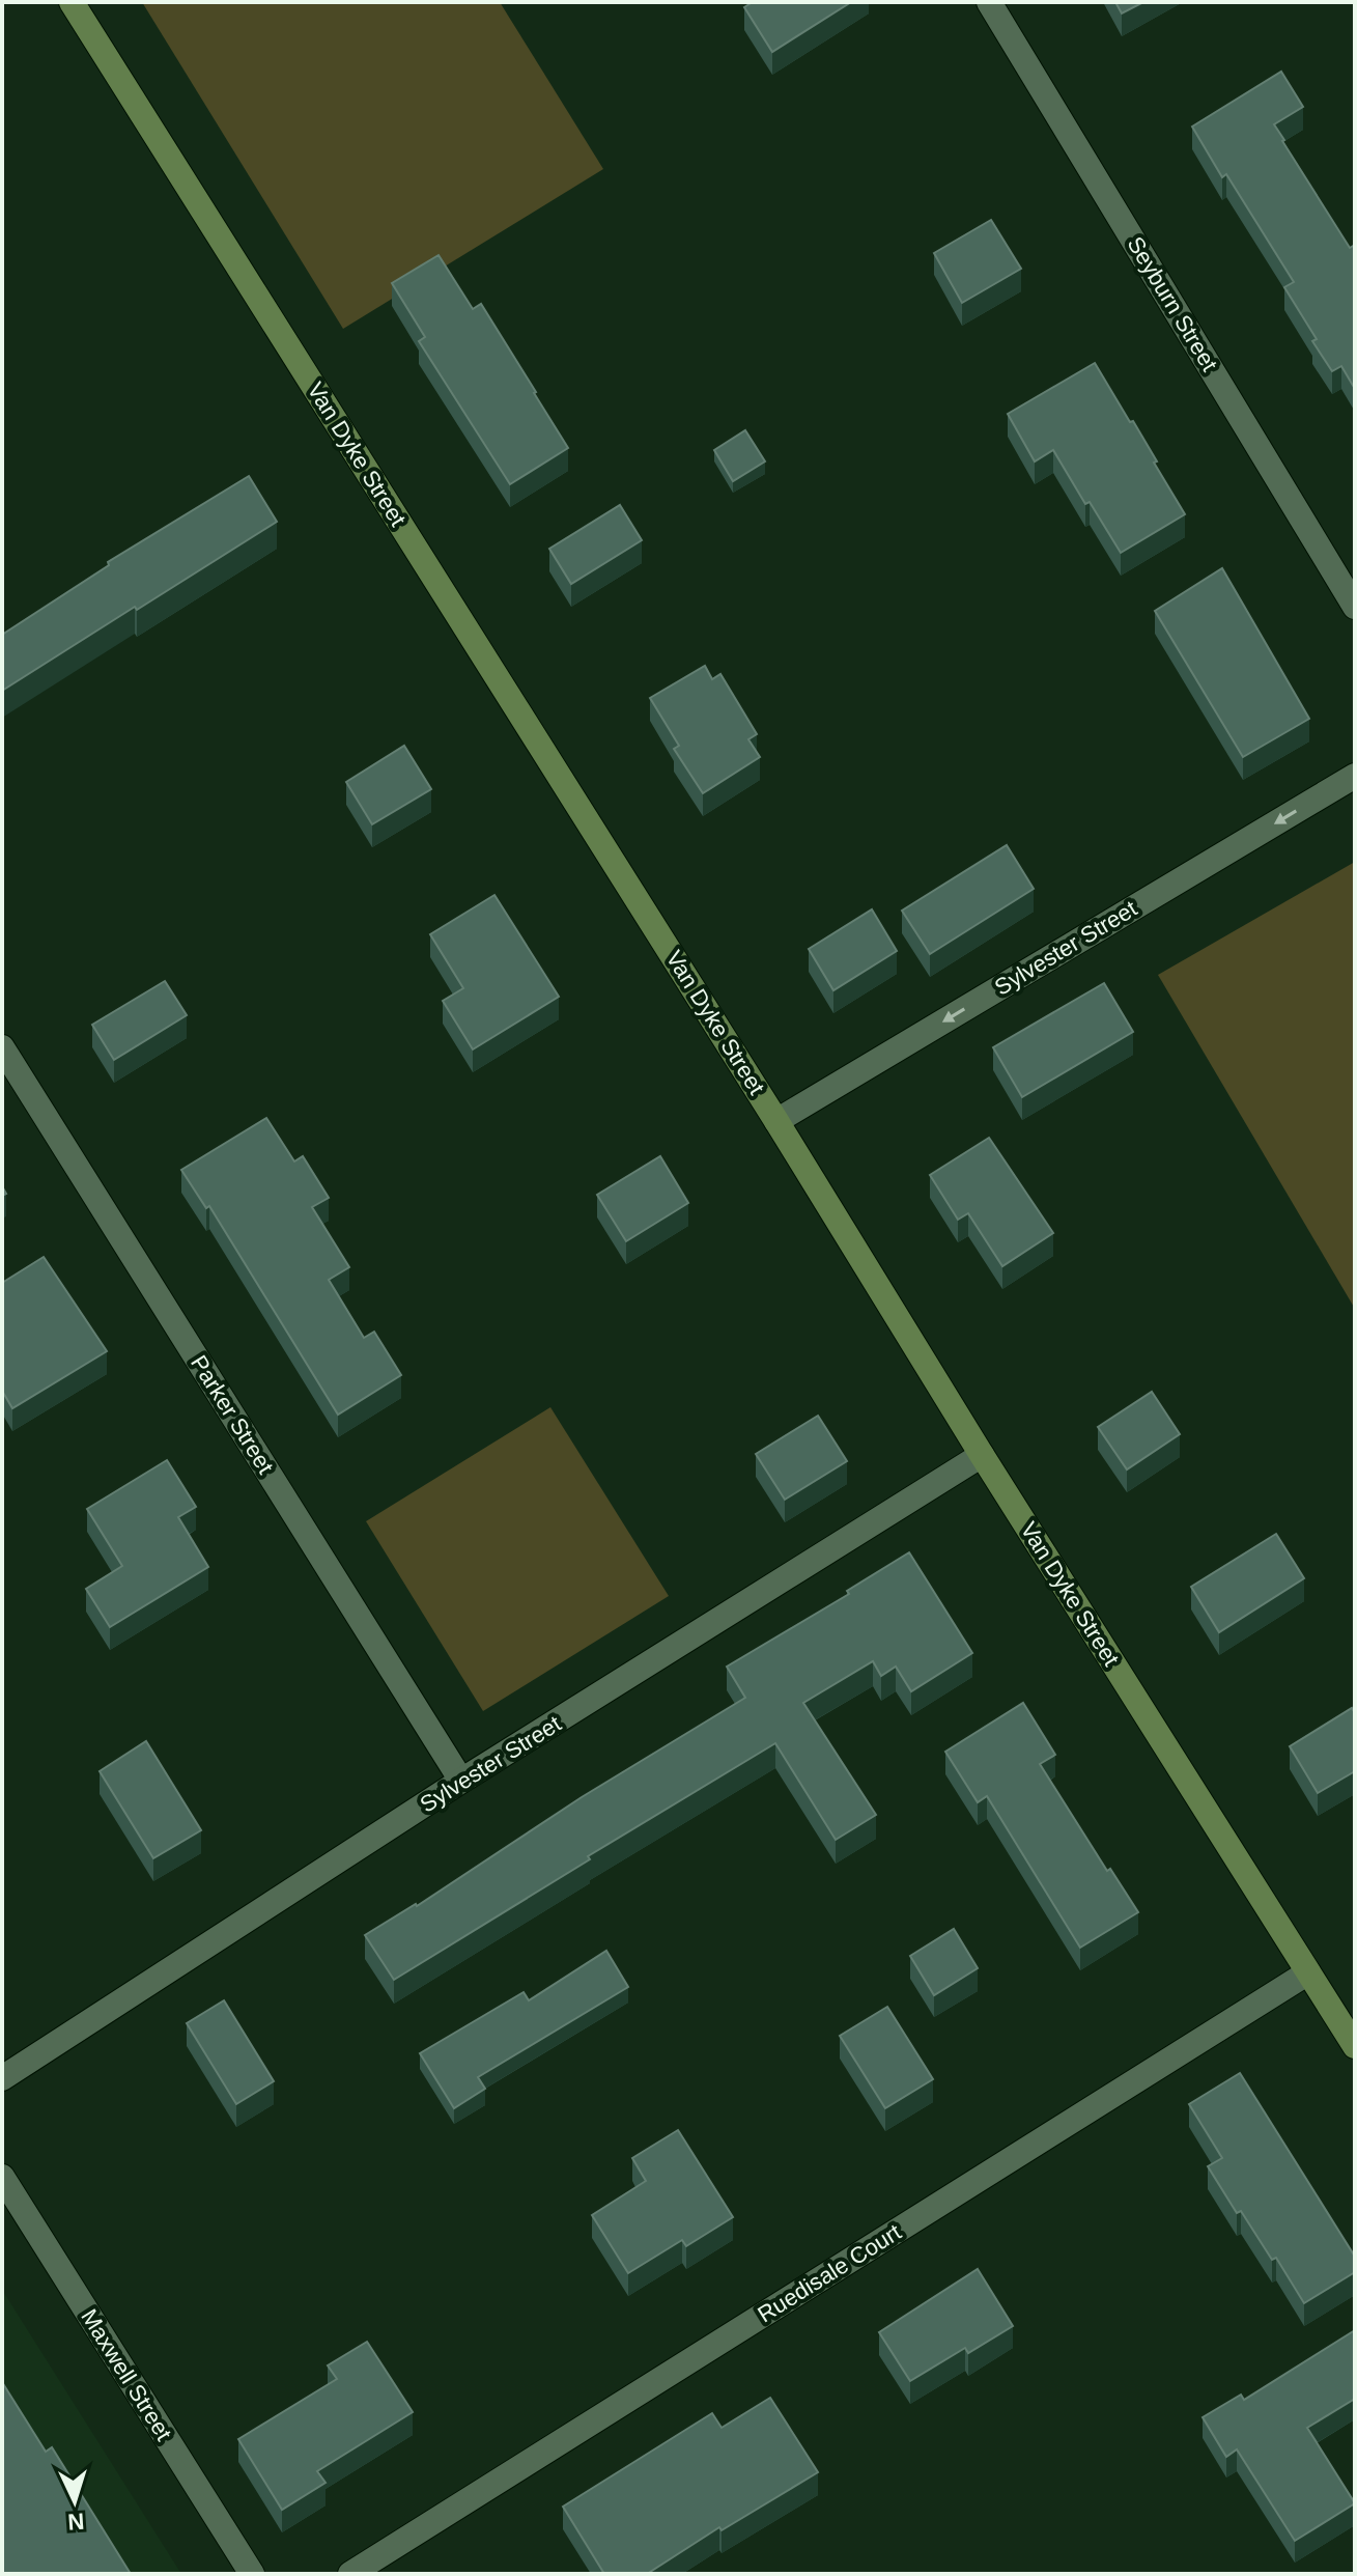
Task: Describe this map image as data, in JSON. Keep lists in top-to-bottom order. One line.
{"streets":{"main road":["Van Dyke Street"],"street":["Seyburn Street","Sylvester Street","Parker Street","Ruedisale Court","Maxwell Street"]},"crossings":[["Van Dyke Street","Sylvester Street"],["Van Dyke Street","Ruedisale Court"],["Sylvester Street","Parker Street"]],"one_way":["Sylvester Street"],"north":"bottom"}
